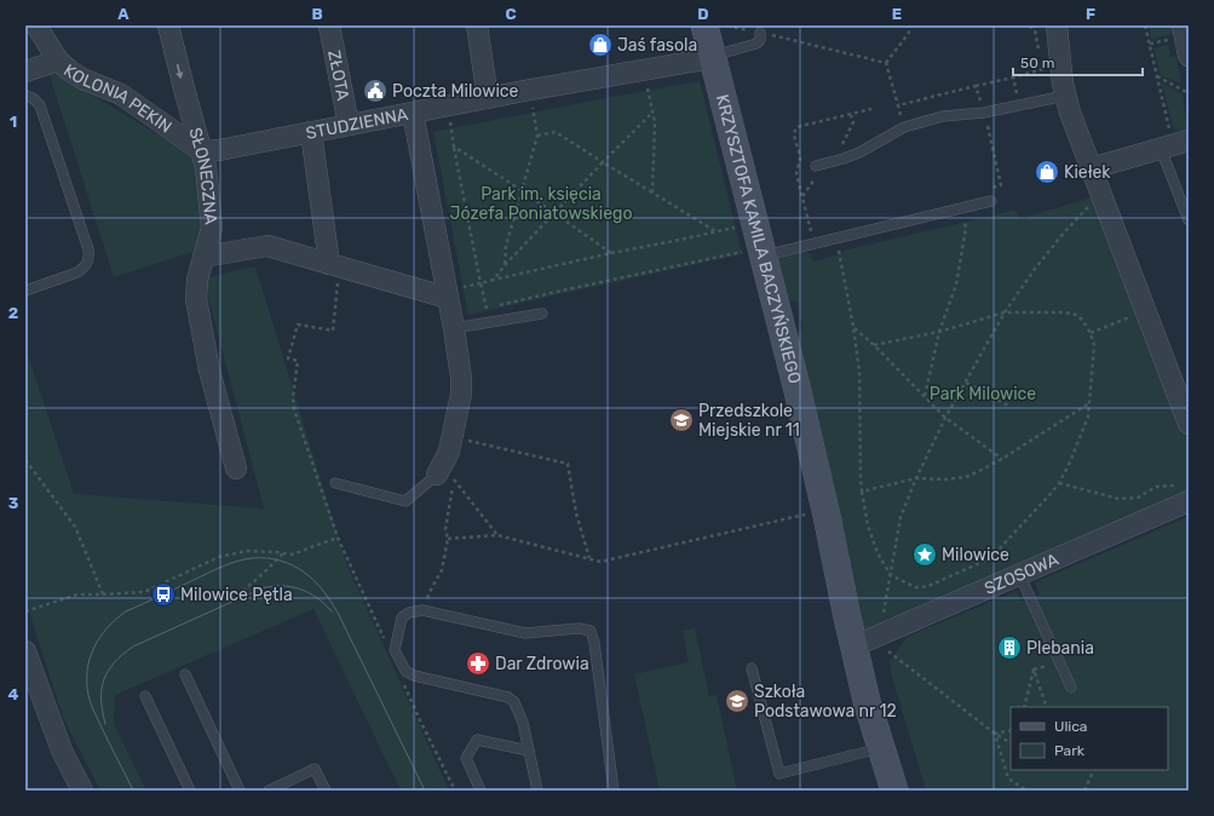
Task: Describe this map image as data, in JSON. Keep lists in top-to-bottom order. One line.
{"streets":{"street":["ZŁOTA","KOLONIA PEKIN","STUDZIENNA","SŁONECZNA","KRZYSZTOFA KAMILA BACZYŃSKIEGO","SZOSOWA"]},"crossings":[["ZŁOTA","STUDZIENNA"],["KOLONIA PEKIN","STUDZIENNA"],["KOLONIA PEKIN","SŁONECZNA"],["STUDZIENNA","SŁONECZNA"],["STUDZIENNA","KRZYSZTOFA KAMILA BACZYŃSKIEGO"],["KRZYSZTOFA KAMILA BACZYŃSKIEGO","SZOSOWA"]],"parks":["Park im. księcia Józefa Poniatowskiego","Park Milowice"],"places":{"shop":["Jaś fasola","Kiełek"],"public building":["Poczta Milowice"],"school or university":["Przedszkole Miejskie nr 11","Szkoła Podstawowa nr 12"],"place":["Milowice"],"bus stop":["Milowice Pętla"],"building":["Plebania"],"pharmacy":["Dar Zdrowia"]},"legend":["Ulica","Park"],"scale_bar":"50 m","grid":{"columns":["A","B","C","D","E","F"],"rows":["1","2","3","4"]}}
